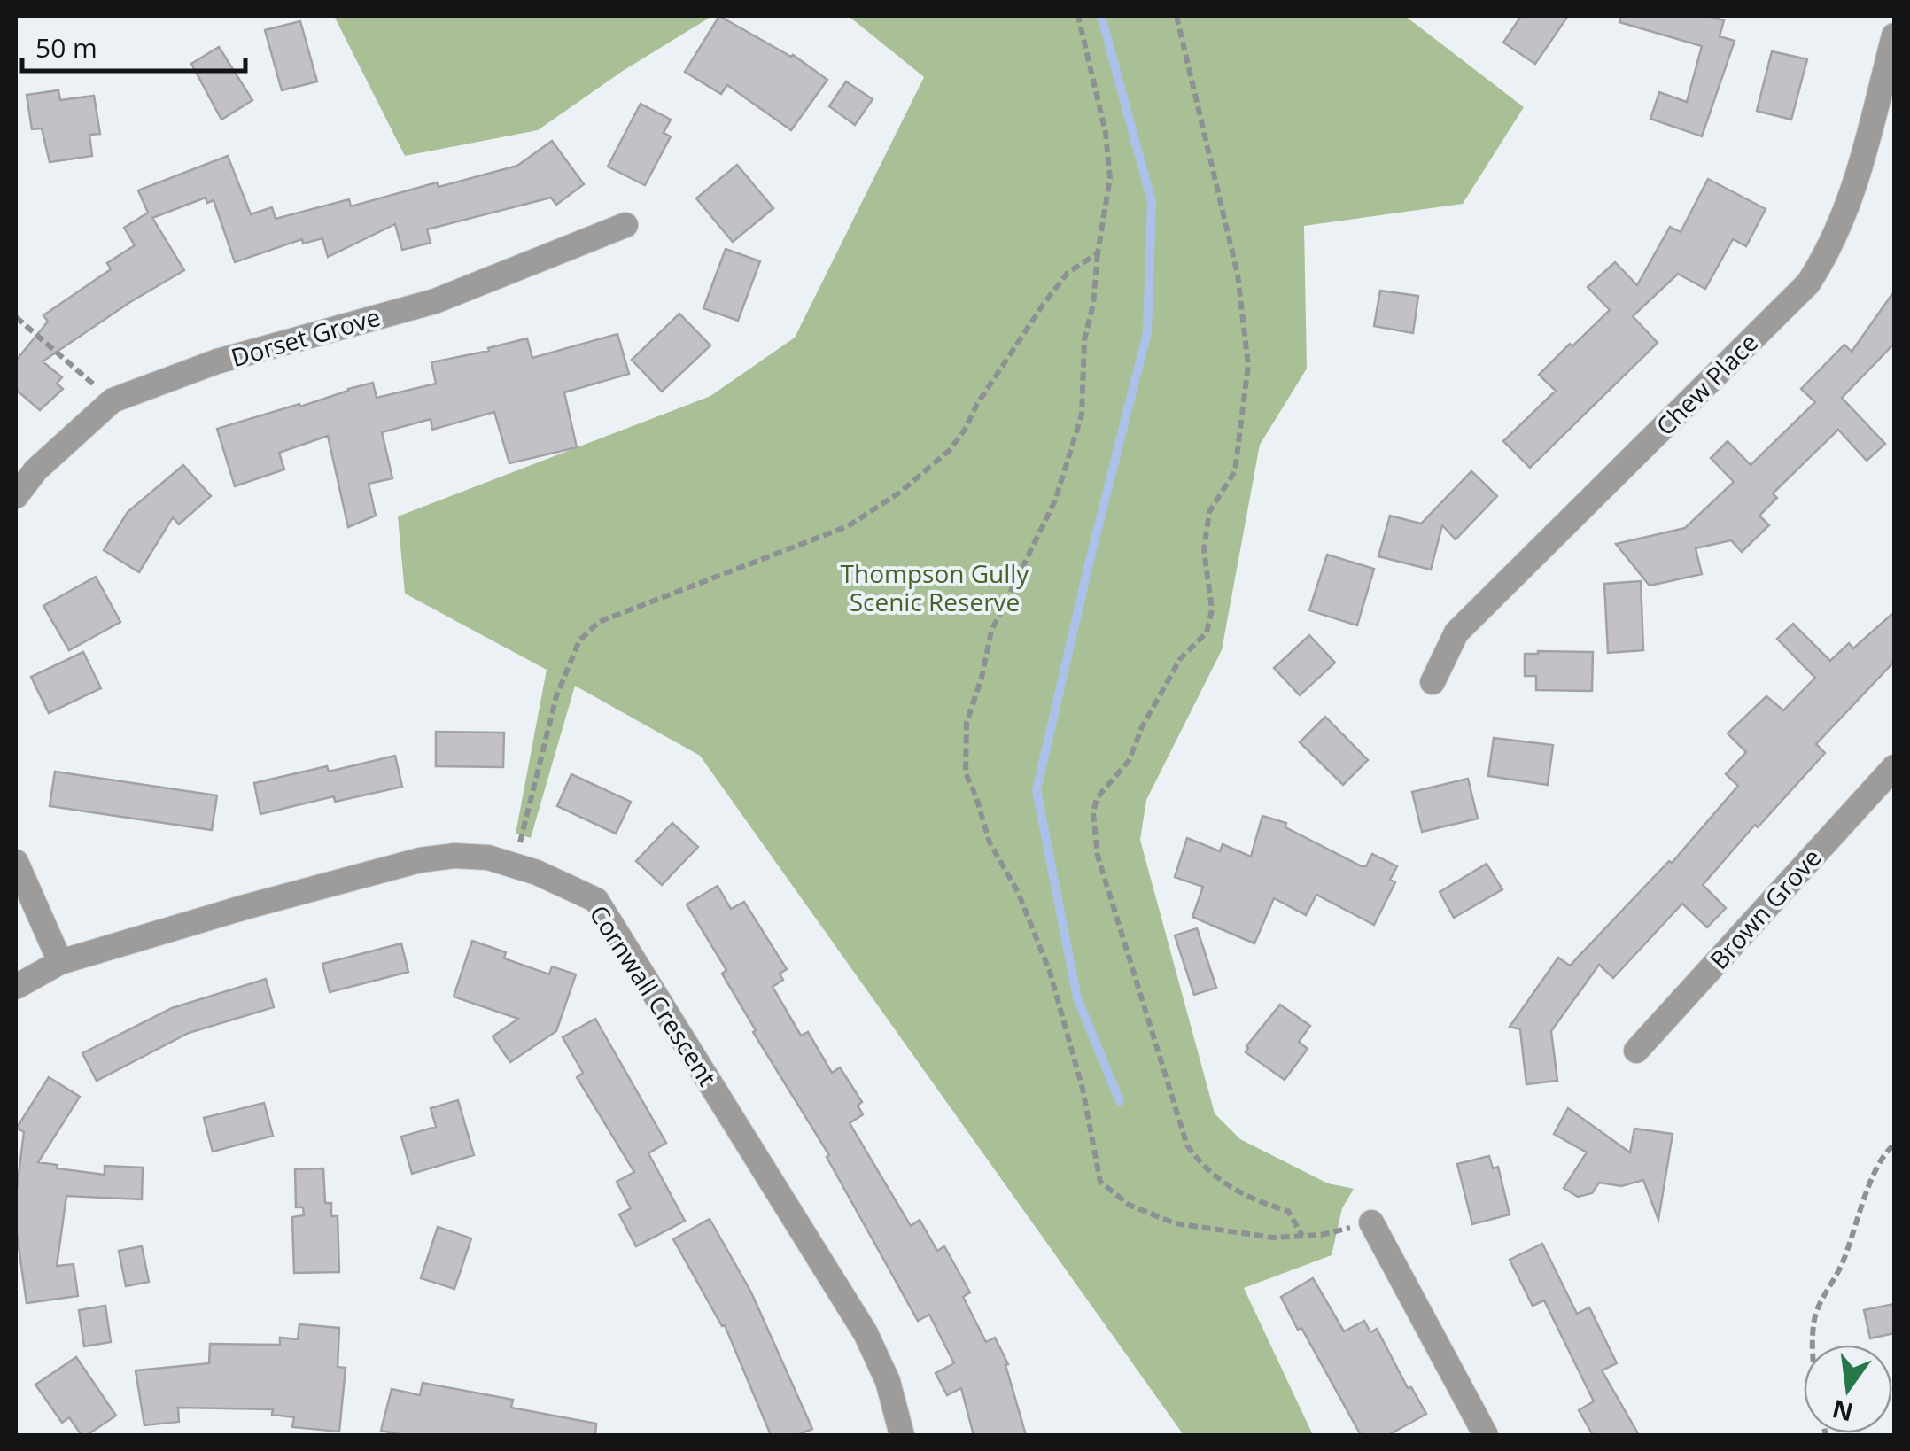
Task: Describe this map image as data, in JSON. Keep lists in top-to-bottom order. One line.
{"streets":{"street":["Dorset Grove","Chew Place","Brown Grove","Cornwall Crescent"]},"parks":["Thompson Gully Scenic Reserve"],"scale_bar":"50 m","north":"bottom"}
